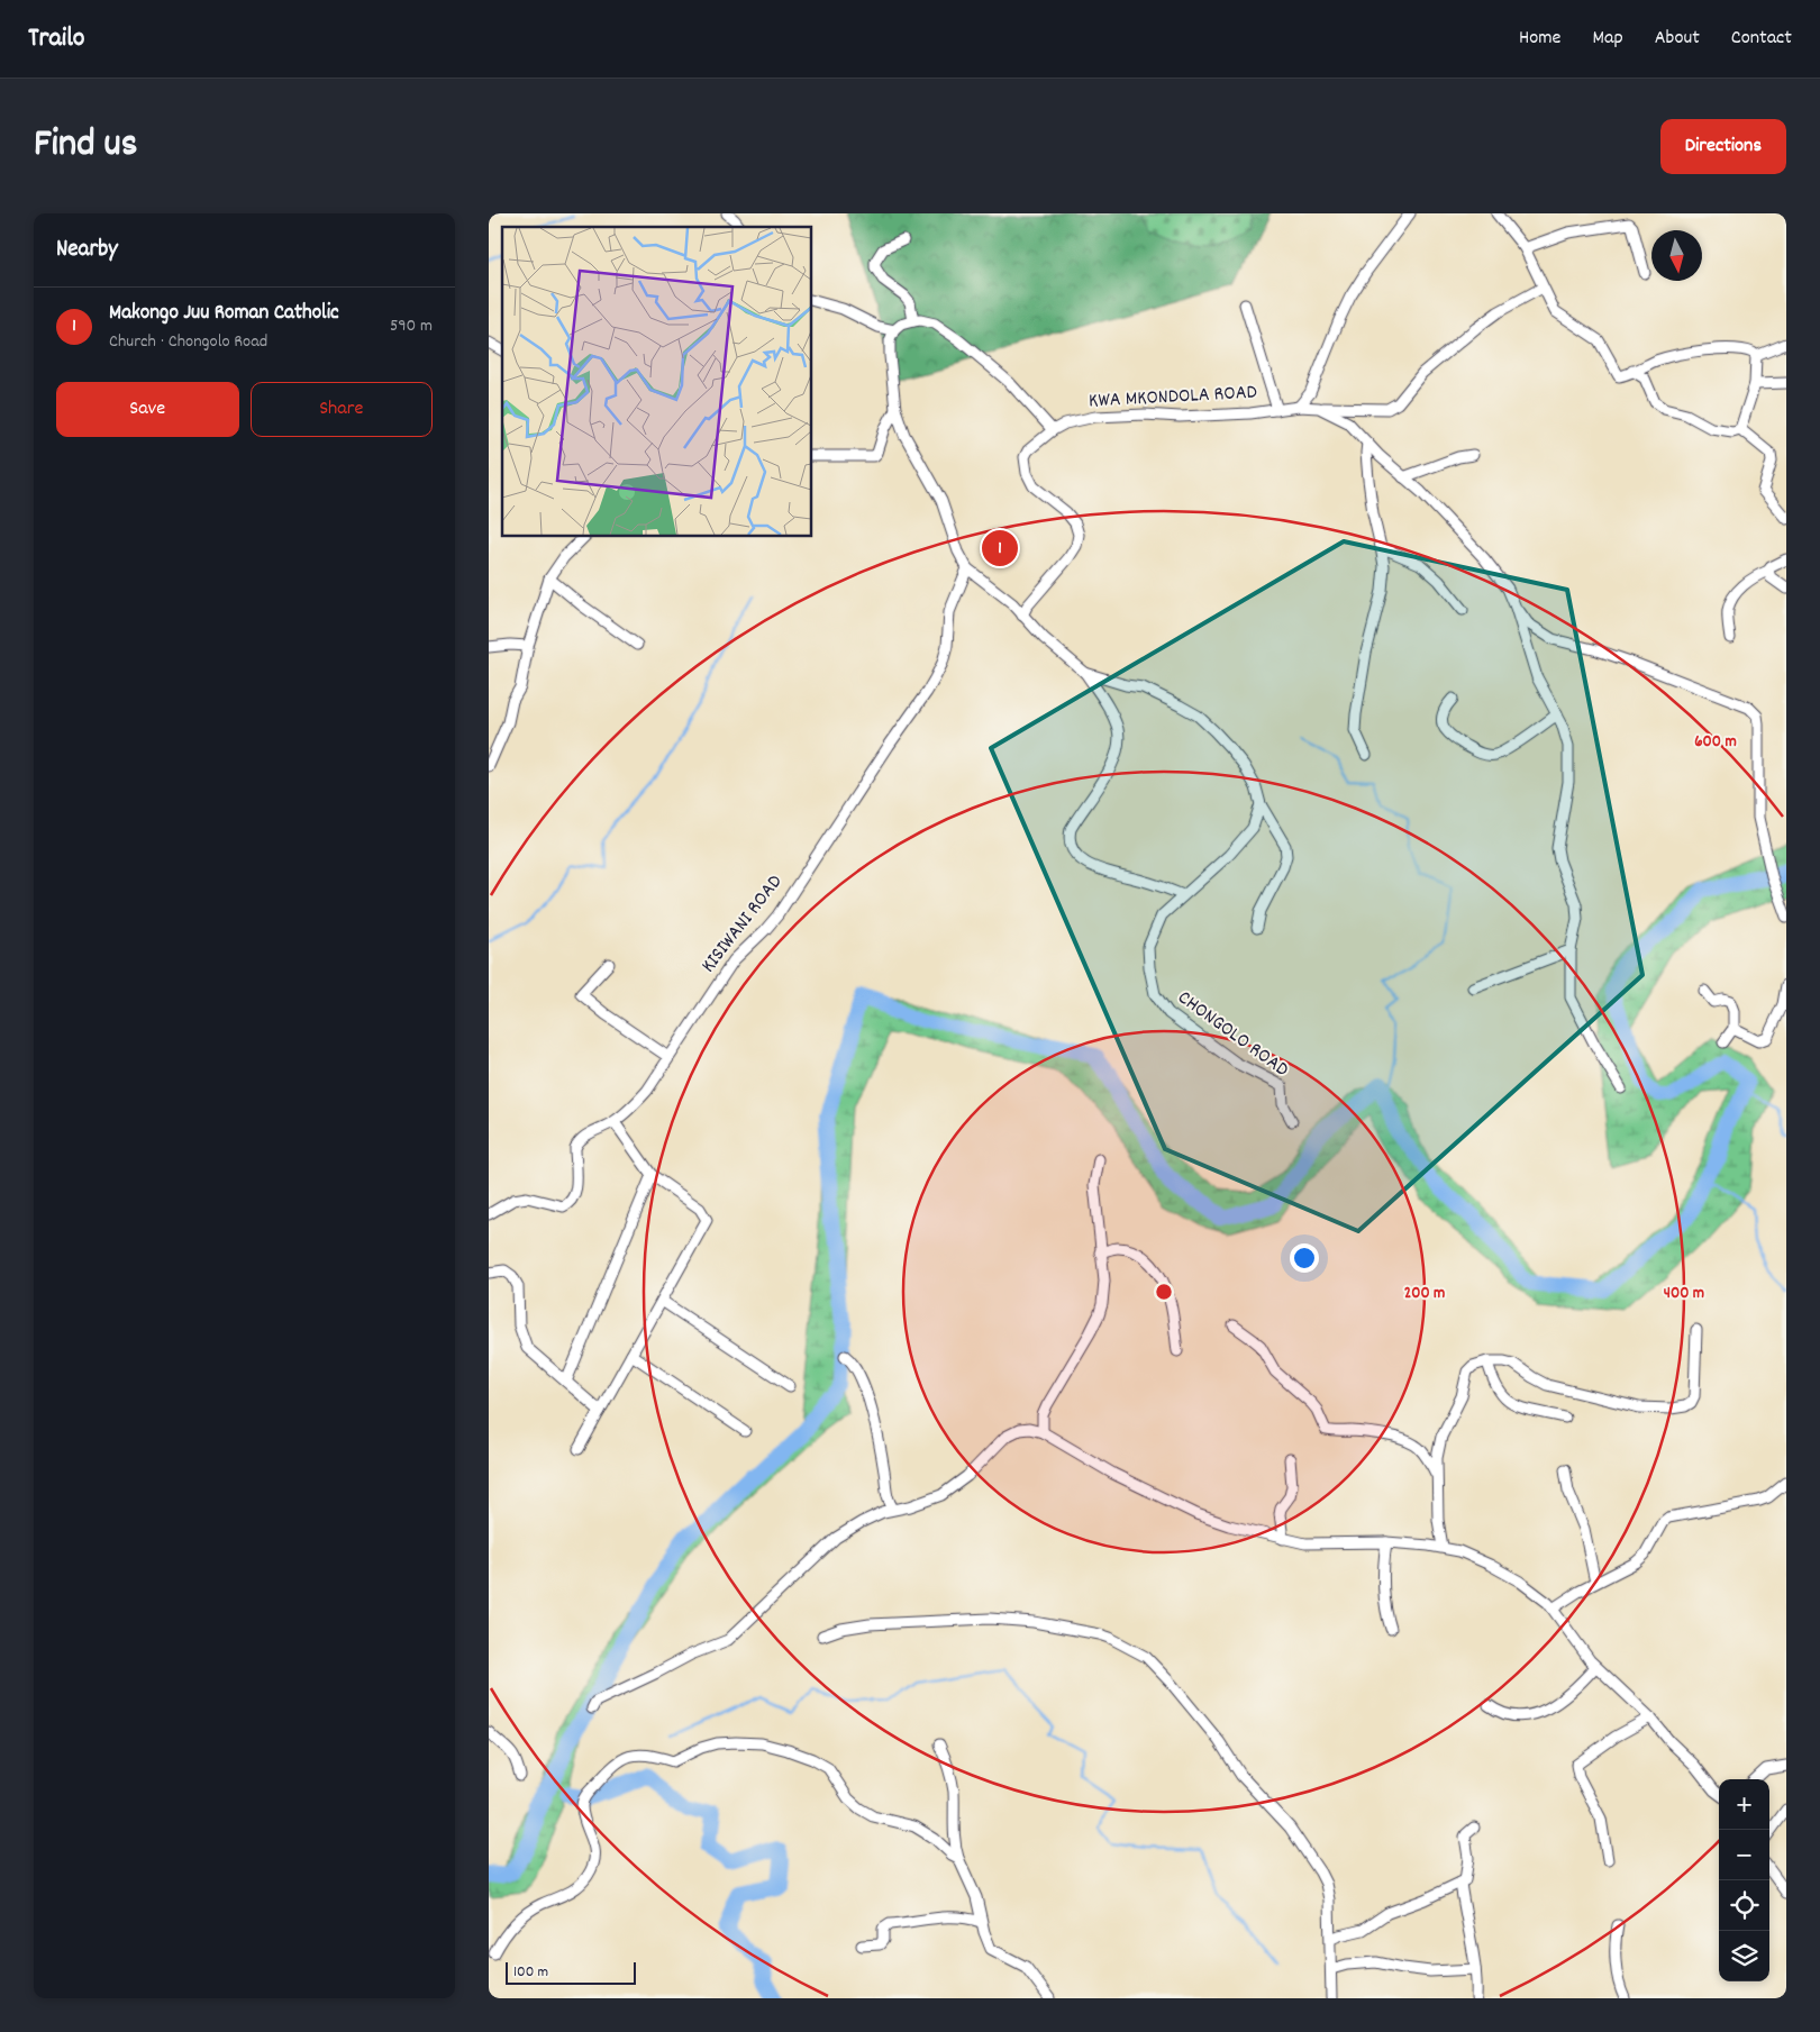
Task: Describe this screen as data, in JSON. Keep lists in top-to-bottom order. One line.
{"streets":{"street":["KWA MKONDOLA ROAD","KISIWANI ROAD","CHONGOLO ROAD"]},"scale_bar":"100 m","north":"bottom","page":{"header":"Trailo","nav":["Home","Map","About","Contact"],"title":"Find us","buttons":["Directions",["Save","Share"]],"heading":"Nearby","list":[{"mark":"1","name":"Makongo Juu Roman Catholic","note":"Church · Chongolo Road","value":"590 m"}],"pins":"1","map_buttons":["+","−"],"scale":"100 m"},"rings":["600 m","200 m","400 m"]}
